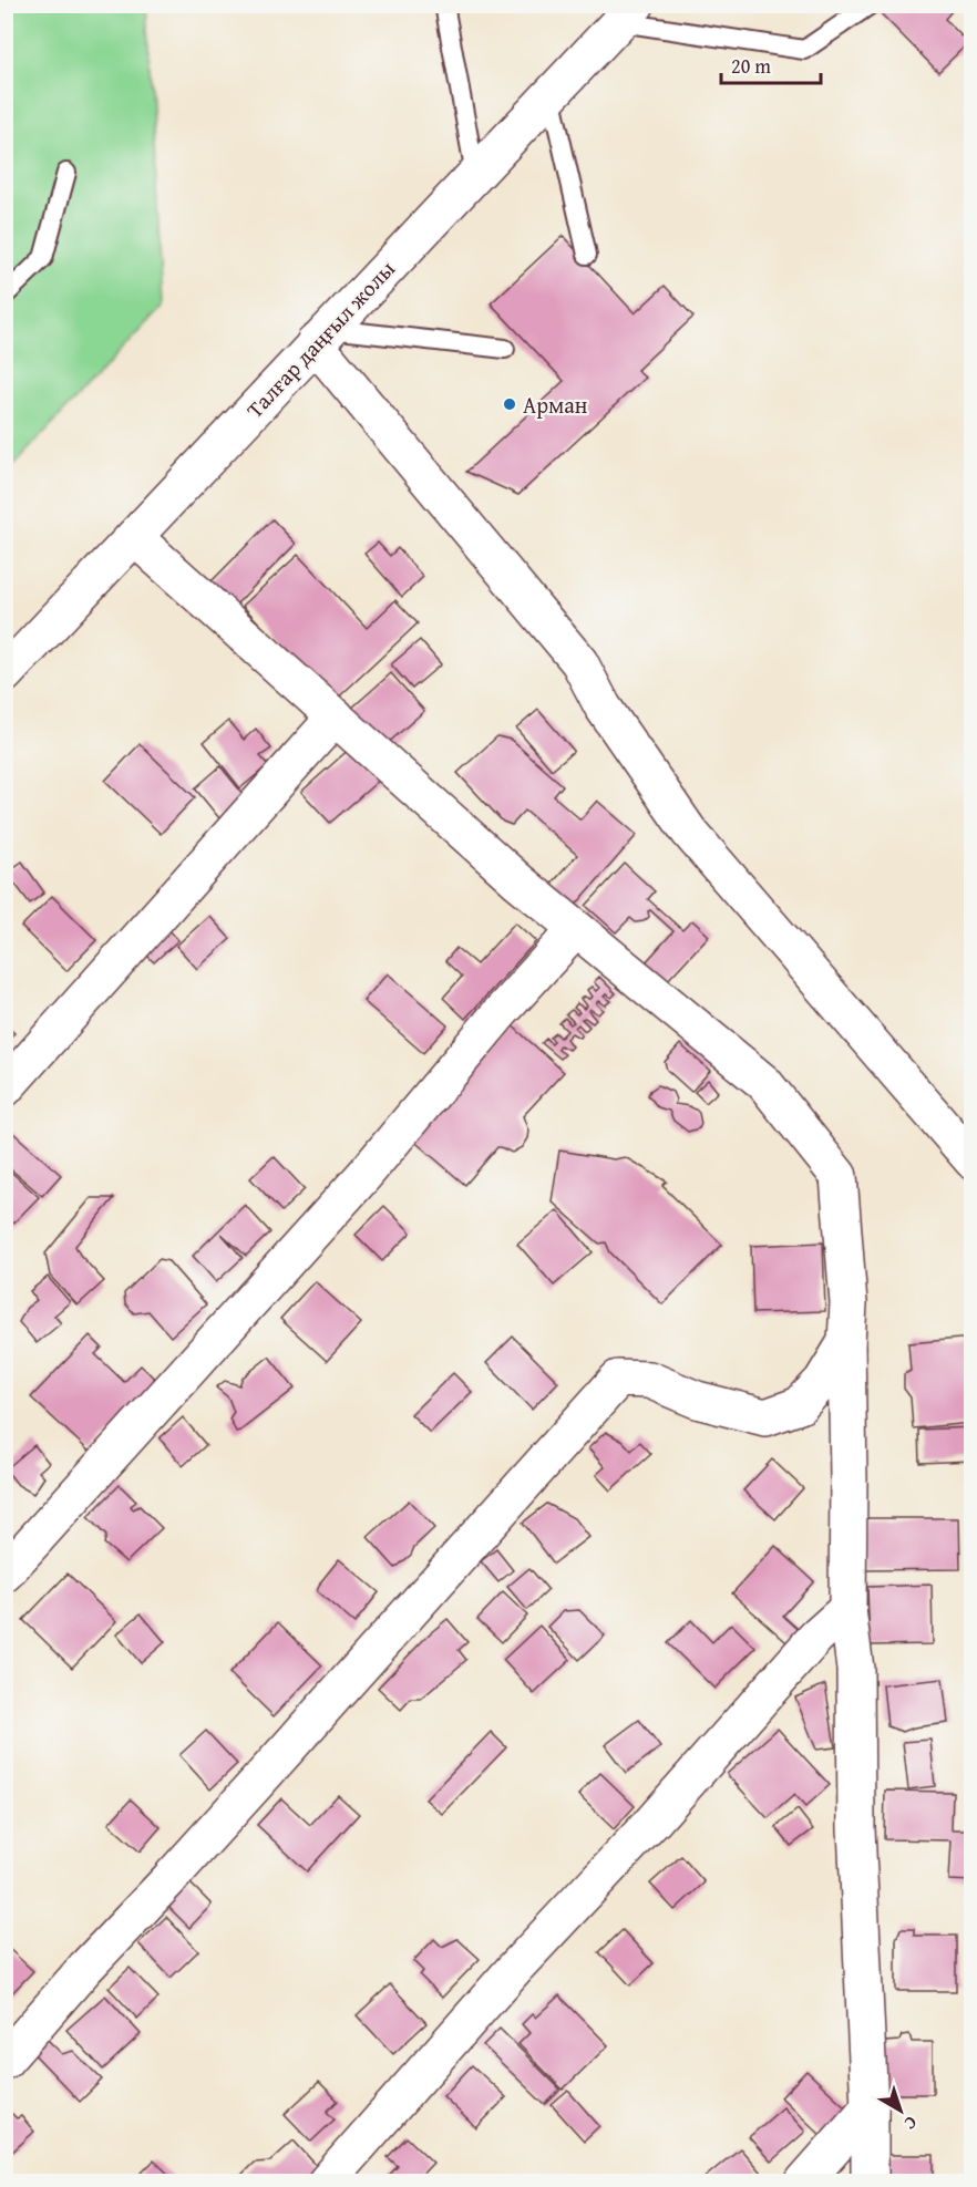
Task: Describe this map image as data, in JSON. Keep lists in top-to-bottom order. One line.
{"streets":{"street":["Талғар даңғыл жолы"]},"places":["Арман"],"scale_bar":"20 m","north":"bottom right"}
